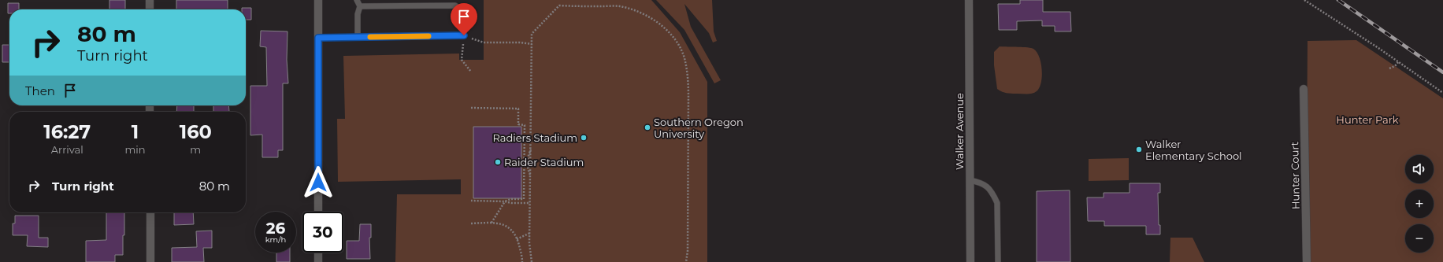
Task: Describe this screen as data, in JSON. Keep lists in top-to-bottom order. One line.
{"streets":{"street":["Walker Avenue","Hunter Court"]},"parks":["Hunter Park"],"places":["Southern Oregon University","Radiers Stadium","Walker Elementary School","Raider Stadium"],"page":{"turn":["80 m","Turn right"],"then":"Then","eta":["16:27","Arrival","1","min","160","m"],"map_buttons":["+","−"],"list":[{"name":"Turn right","value":"80 m"}],"speed":"26 km/h","limit":"30"}}
